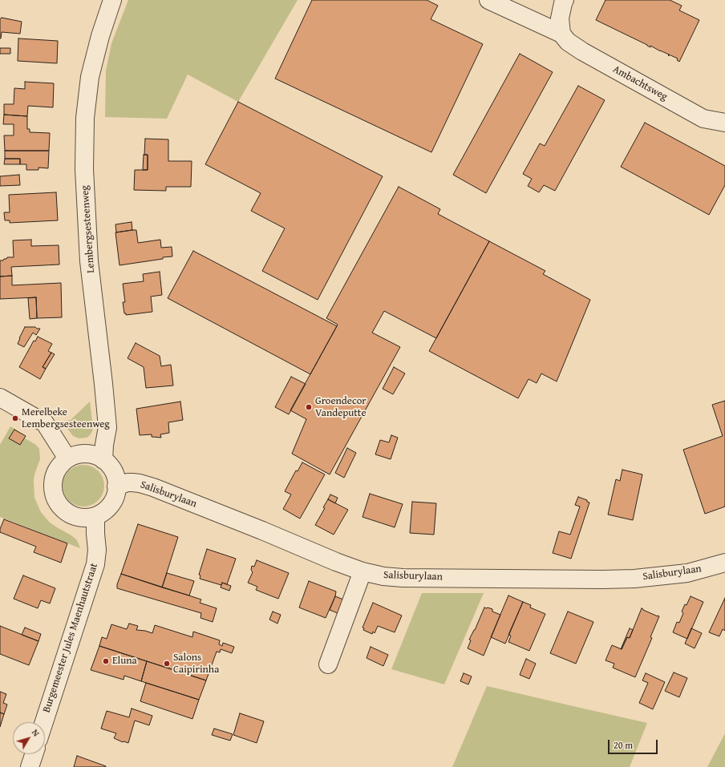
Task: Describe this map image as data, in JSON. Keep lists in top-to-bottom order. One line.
{"streets":{"street":["Ambachtsweg","Lembergsesteenweg","Salisburylaan","Burgemeester Jules Maenhautstraat"]},"crossings":[["Lembergsesteenweg","Salisburylaan"],["Lembergsesteenweg","Burgemeester Jules Maenhautstraat"],["Salisburylaan","Burgemeester Jules Maenhautstraat"]],"places":["Groendecor Vandeputte","Merelbeke Lembergsesteenweg","Eluna","Salons Caipirinha"],"scale_bar":"20 m","north":"top right"}
